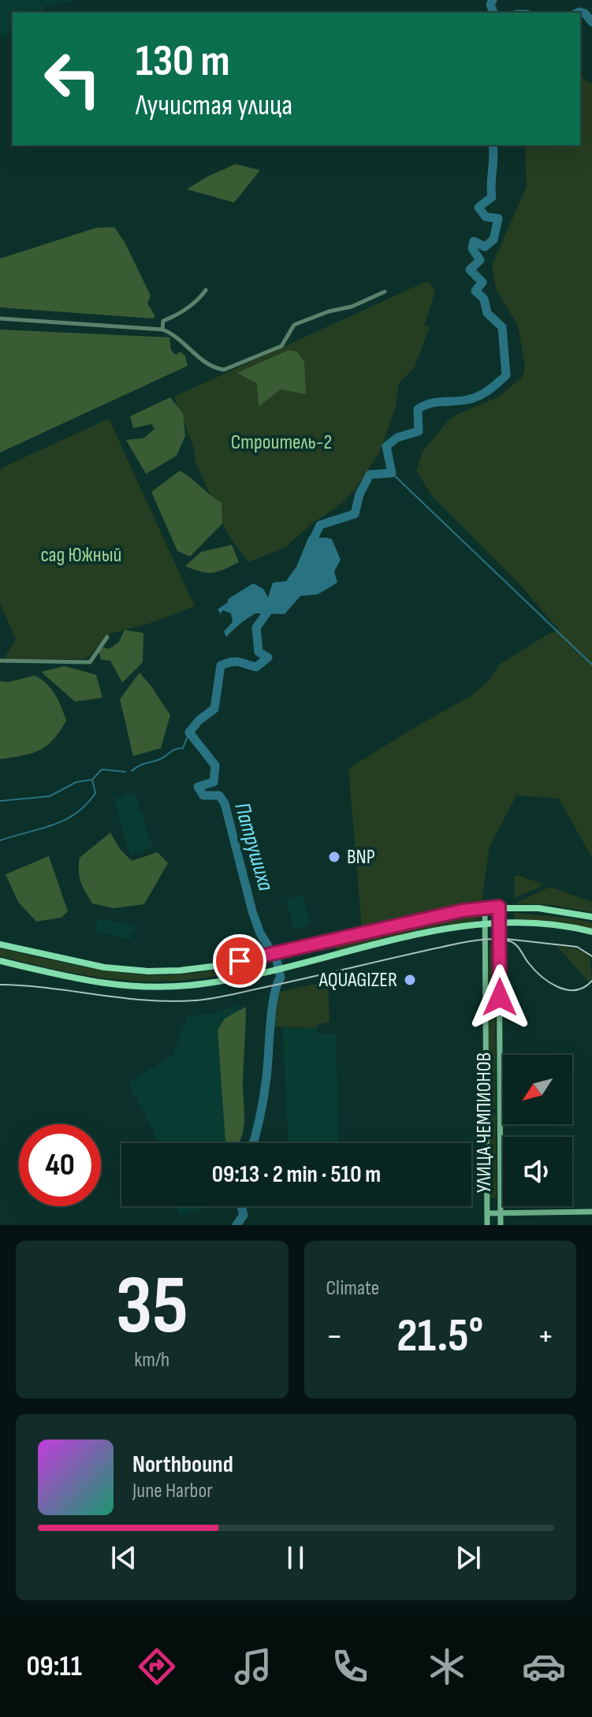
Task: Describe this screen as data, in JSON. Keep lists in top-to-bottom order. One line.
{"streets":{"street":["УЛИЦА ЧЕМПИОНОВ"]},"water":["Патрушиха"],"parks":["Строитель-2","сад Южный"],"places":["BNP","AQUAGIZER"],"north":"bottom left","page":{"turn":["130 m","Лучистая улица"],"limit":"40","trip":"09:13 · 2 min · 510 m","tile":[["35","km/h"],"Climate"],"heat":["−","21.5°","+"],"song":["Northbound","June Harbor"],"tabs":"09:11"}}
